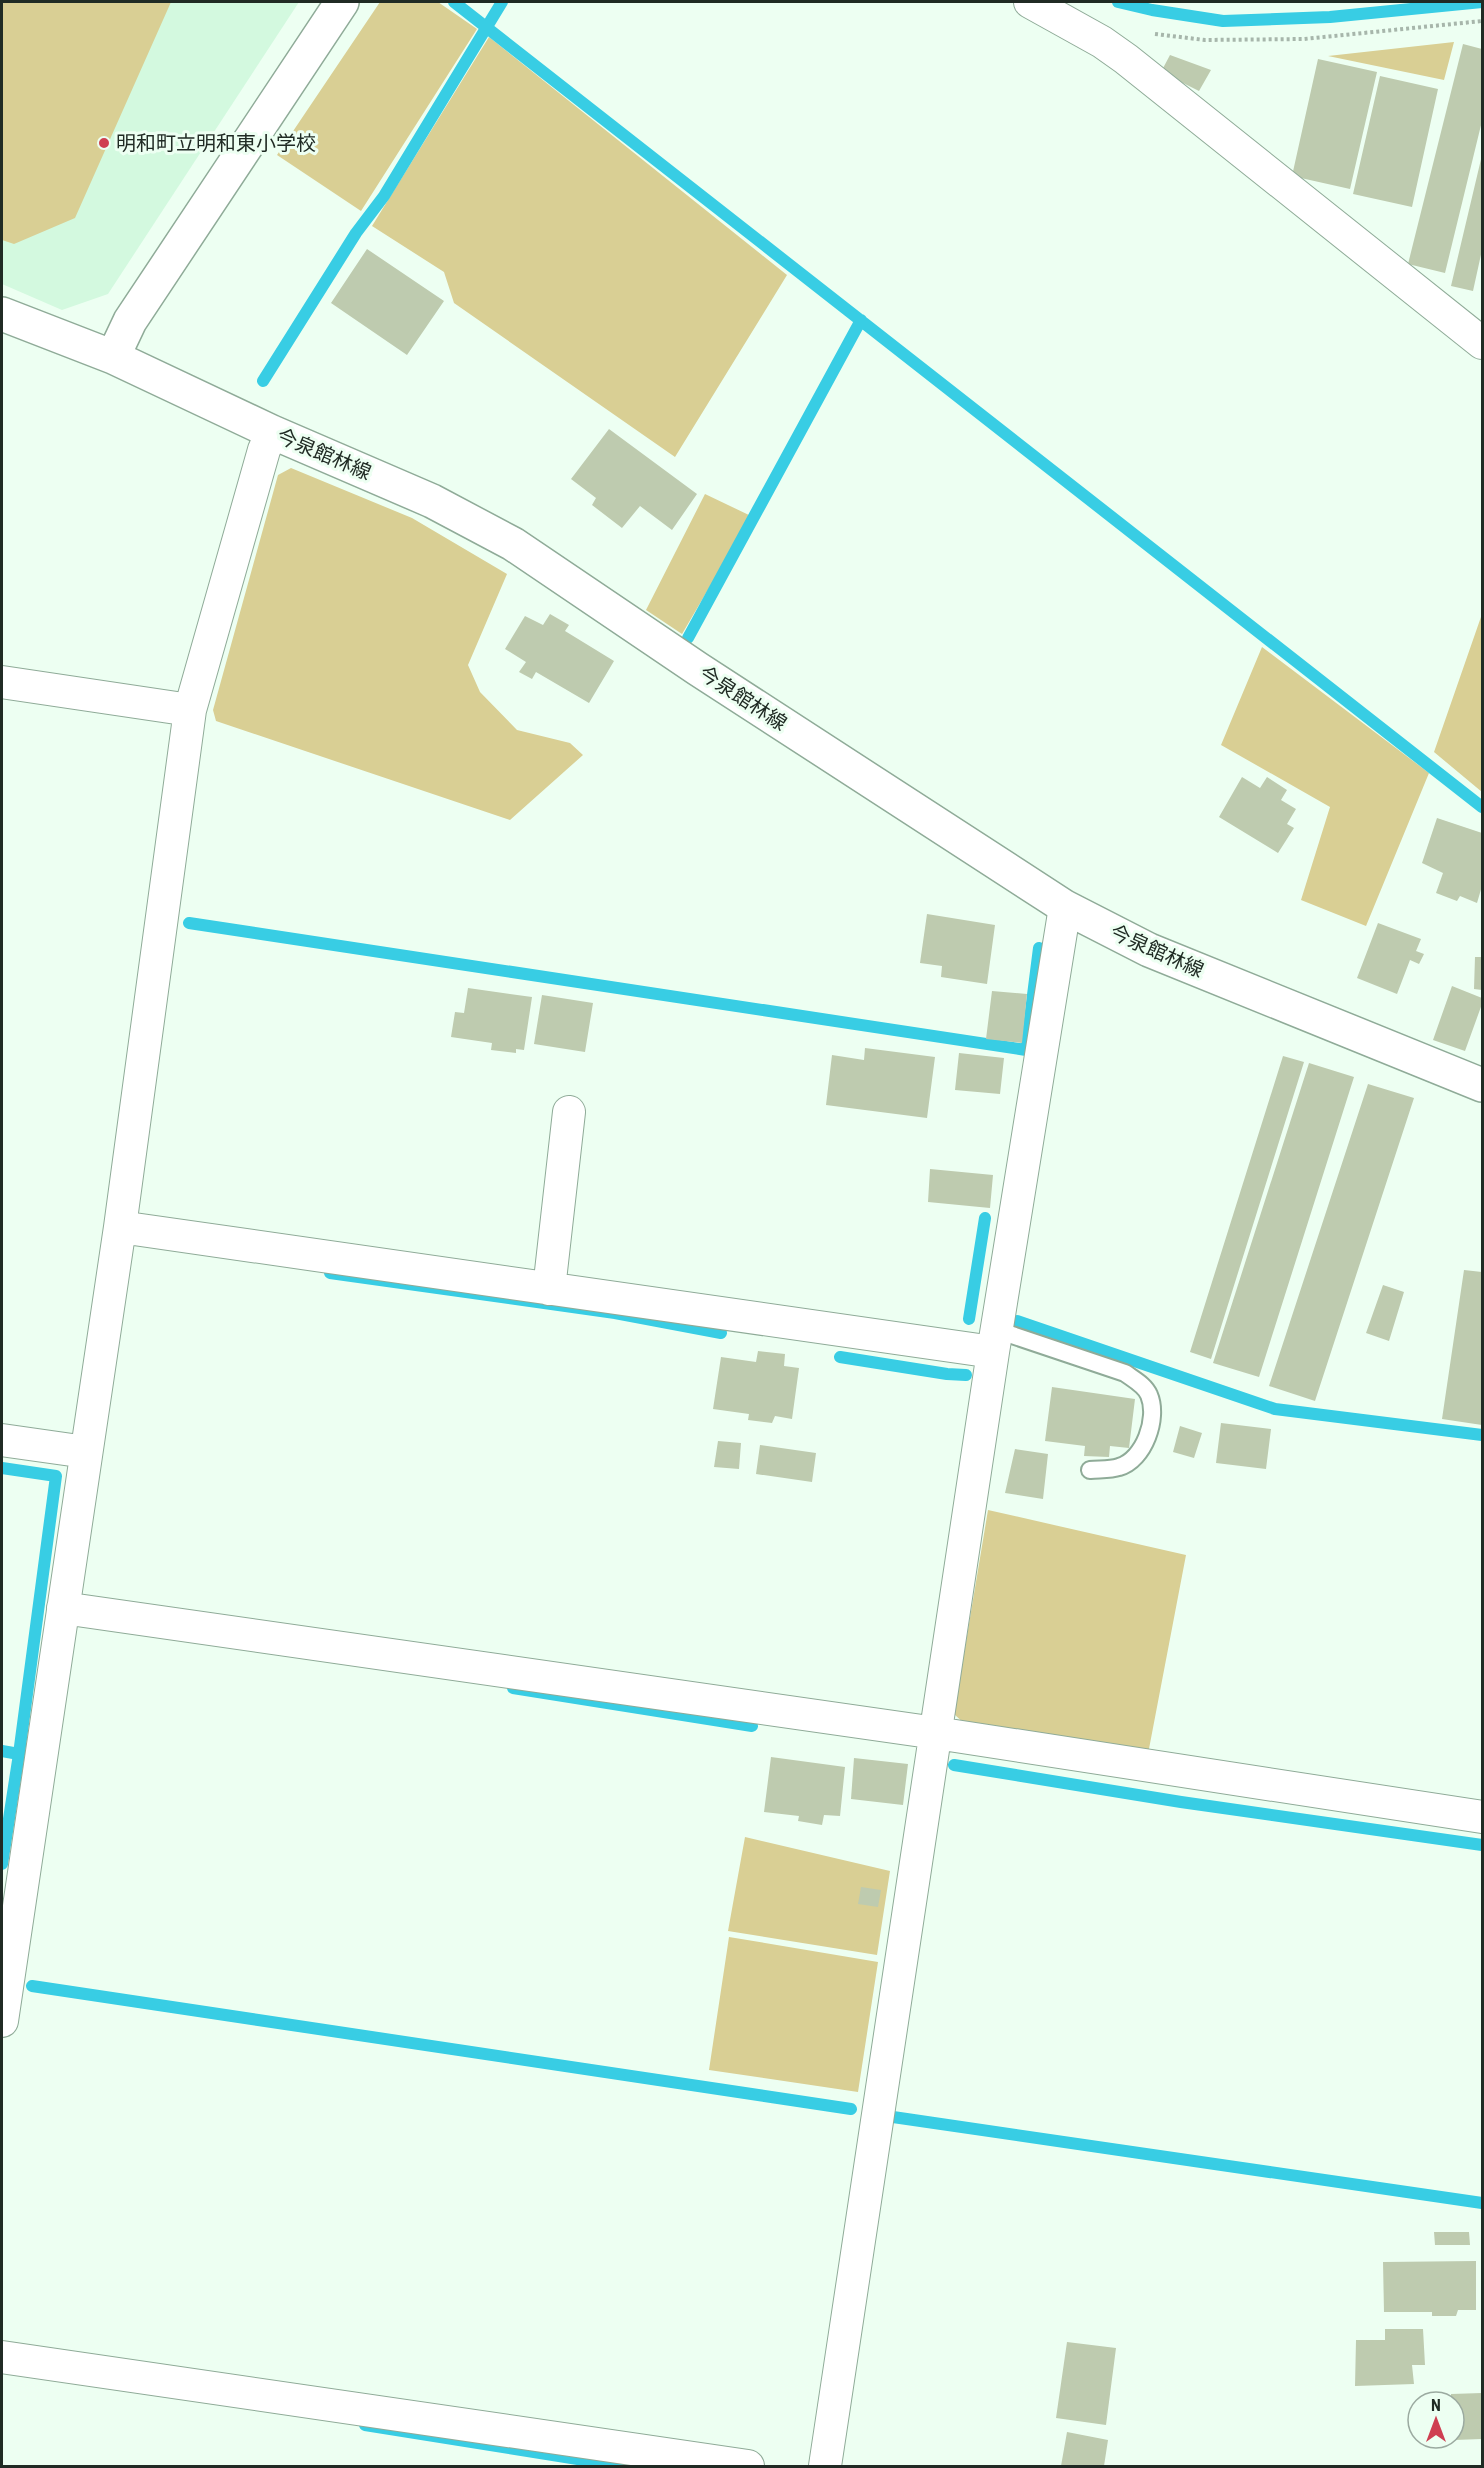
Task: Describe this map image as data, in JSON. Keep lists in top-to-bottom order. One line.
{"streets":{"main road":["今泉館林線"]},"places":["明和町立明和東小学校"],"north":"top"}
